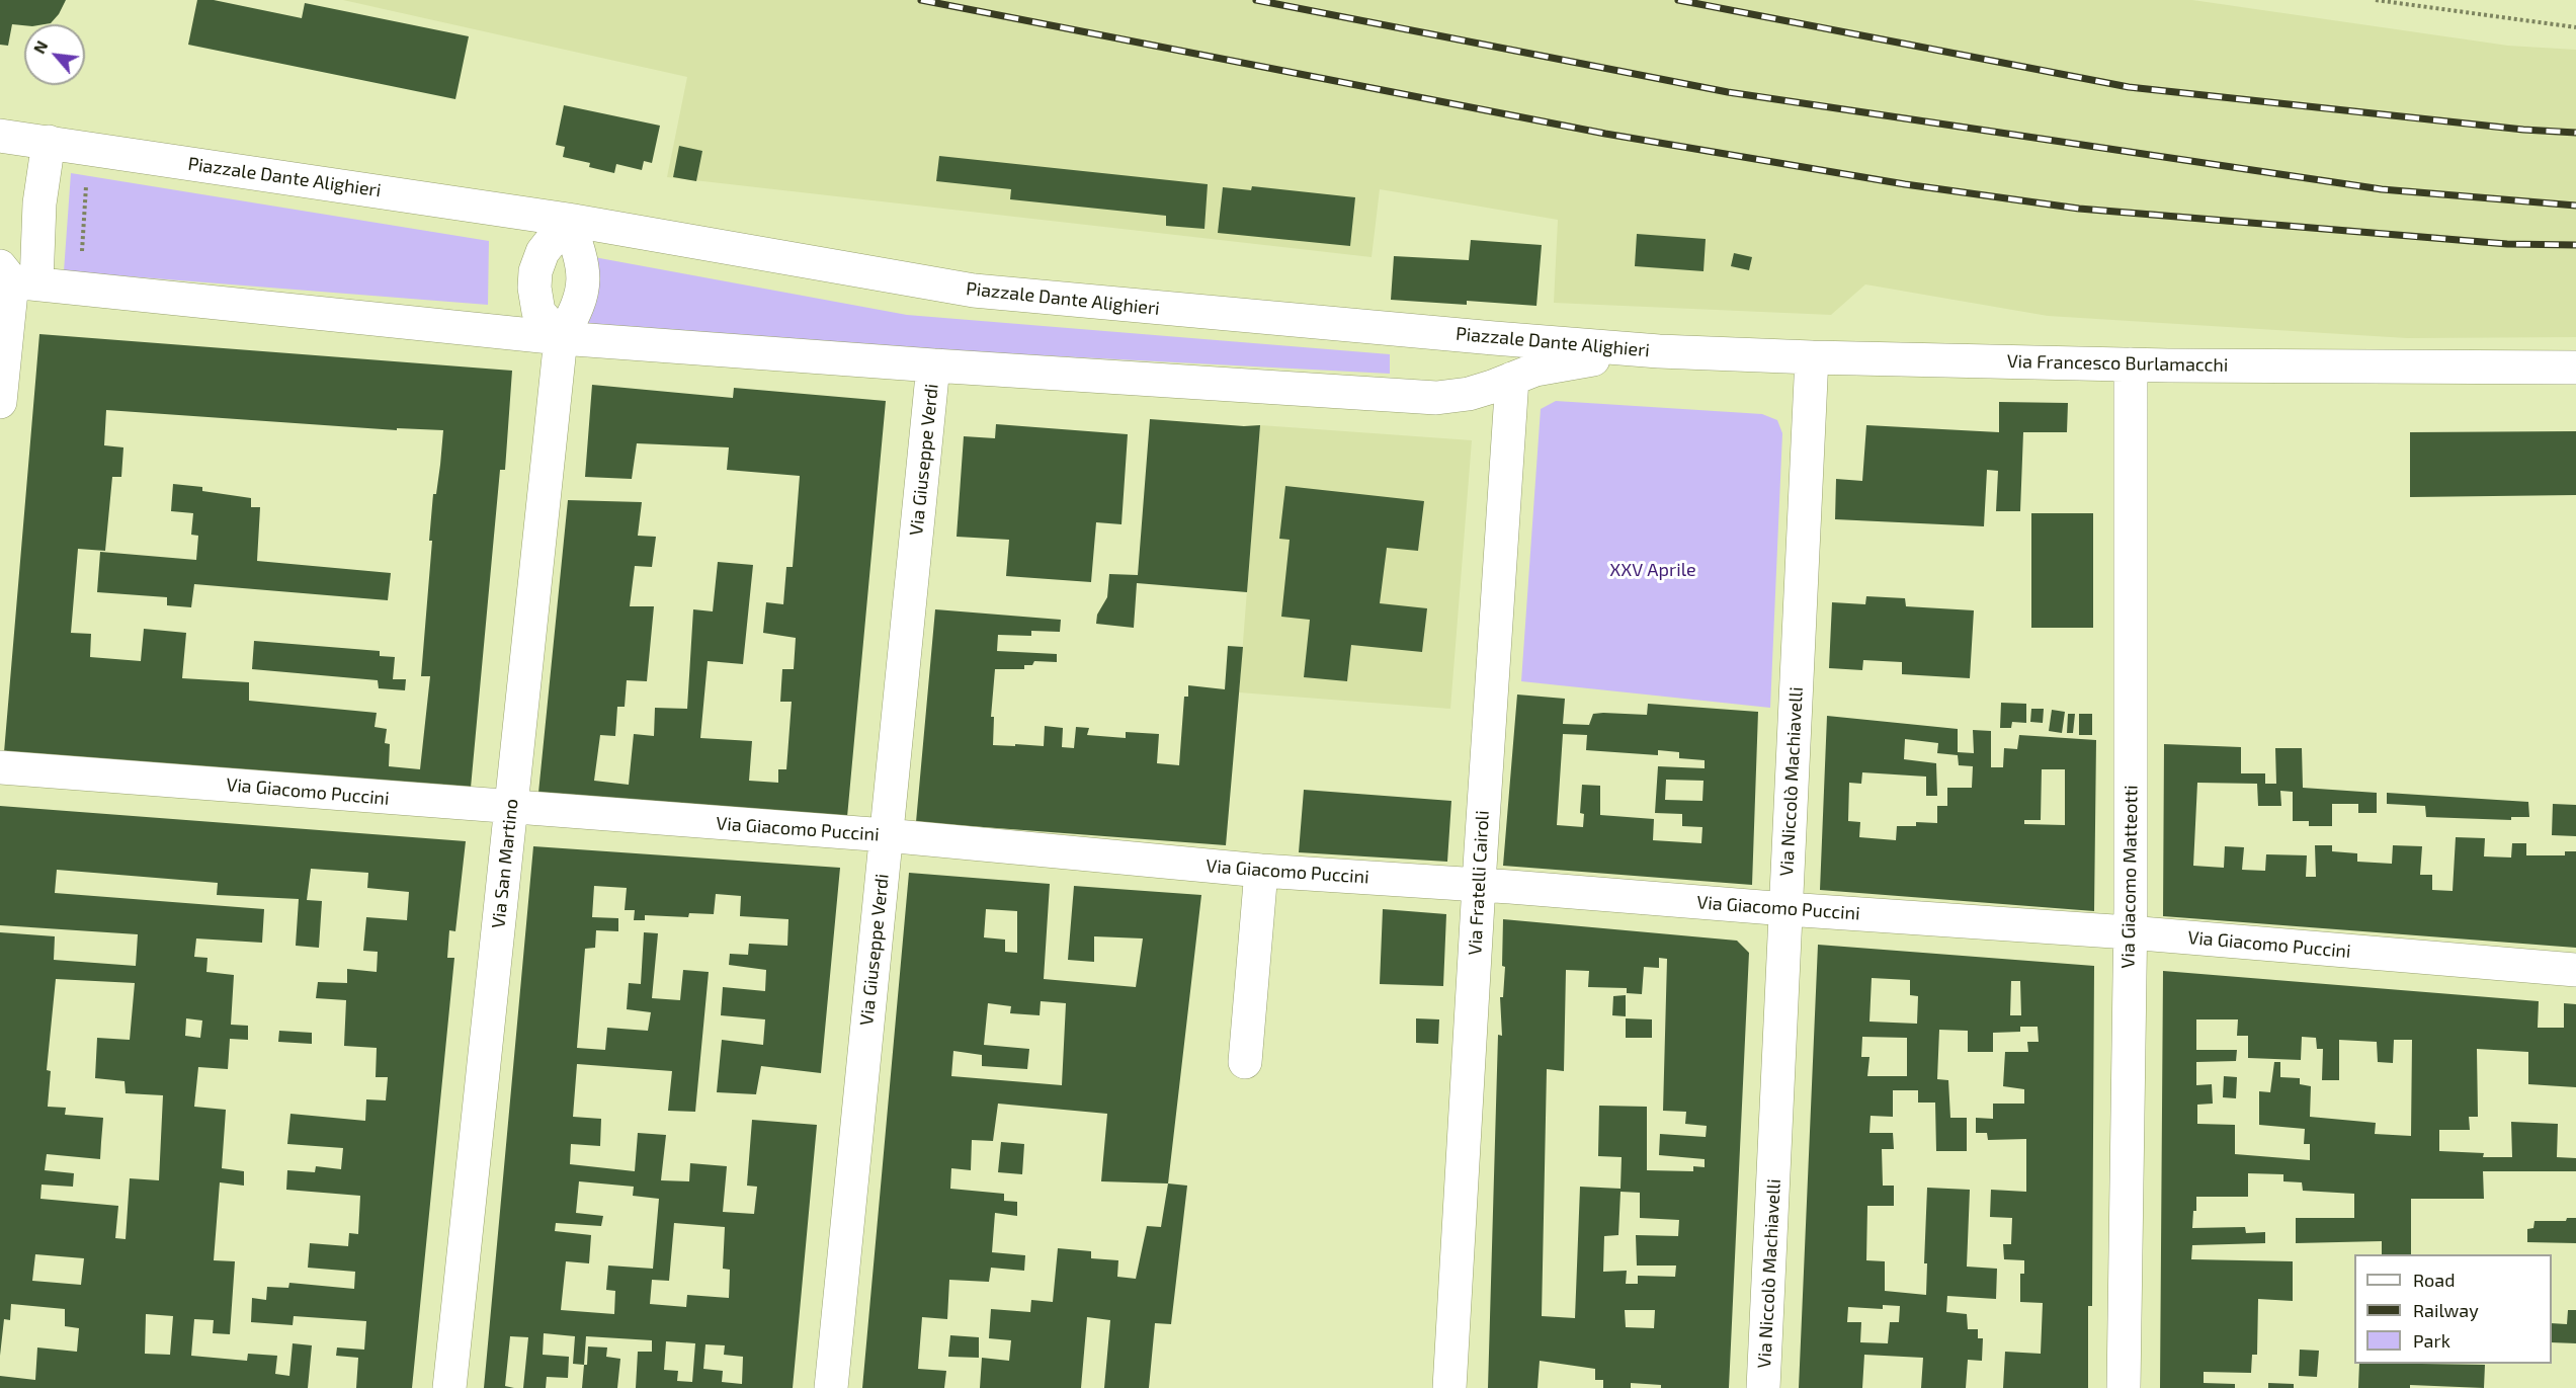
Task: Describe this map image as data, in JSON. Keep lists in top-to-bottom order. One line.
{"streets":{"street":["Piazzale Dante Alighieri","Via Francesco Burlamacchi","Via Giuseppe Verdi","Via Niccolò Machiavelli","Via Giacomo Puccini","Via San Martino","Via Giacomo Matteotti","Via Fratelli Cairoli"]},"crossings":[["Piazzale Dante Alighieri","Via Francesco Burlamacchi"],["Piazzale Dante Alighieri","Via Giuseppe Verdi"],["Piazzale Dante Alighieri","Via San Martino"],["Piazzale Dante Alighieri","Via Fratelli Cairoli"],["Via Francesco Burlamacchi","Via Niccolò Machiavelli"],["Via Francesco Burlamacchi","Via Giacomo Matteotti"],["Via Giuseppe Verdi","Via Giacomo Puccini"],["Via Niccolò Machiavelli","Via Giacomo Puccini"],["Via Giacomo Puccini","Via San Martino"],["Via Giacomo Puccini","Via Giacomo Matteotti"],["Via Giacomo Puccini","Via Fratelli Cairoli"]],"parks":["XXV Aprile"],"legend":["Road","Railway","Park"],"north":"top left"}
